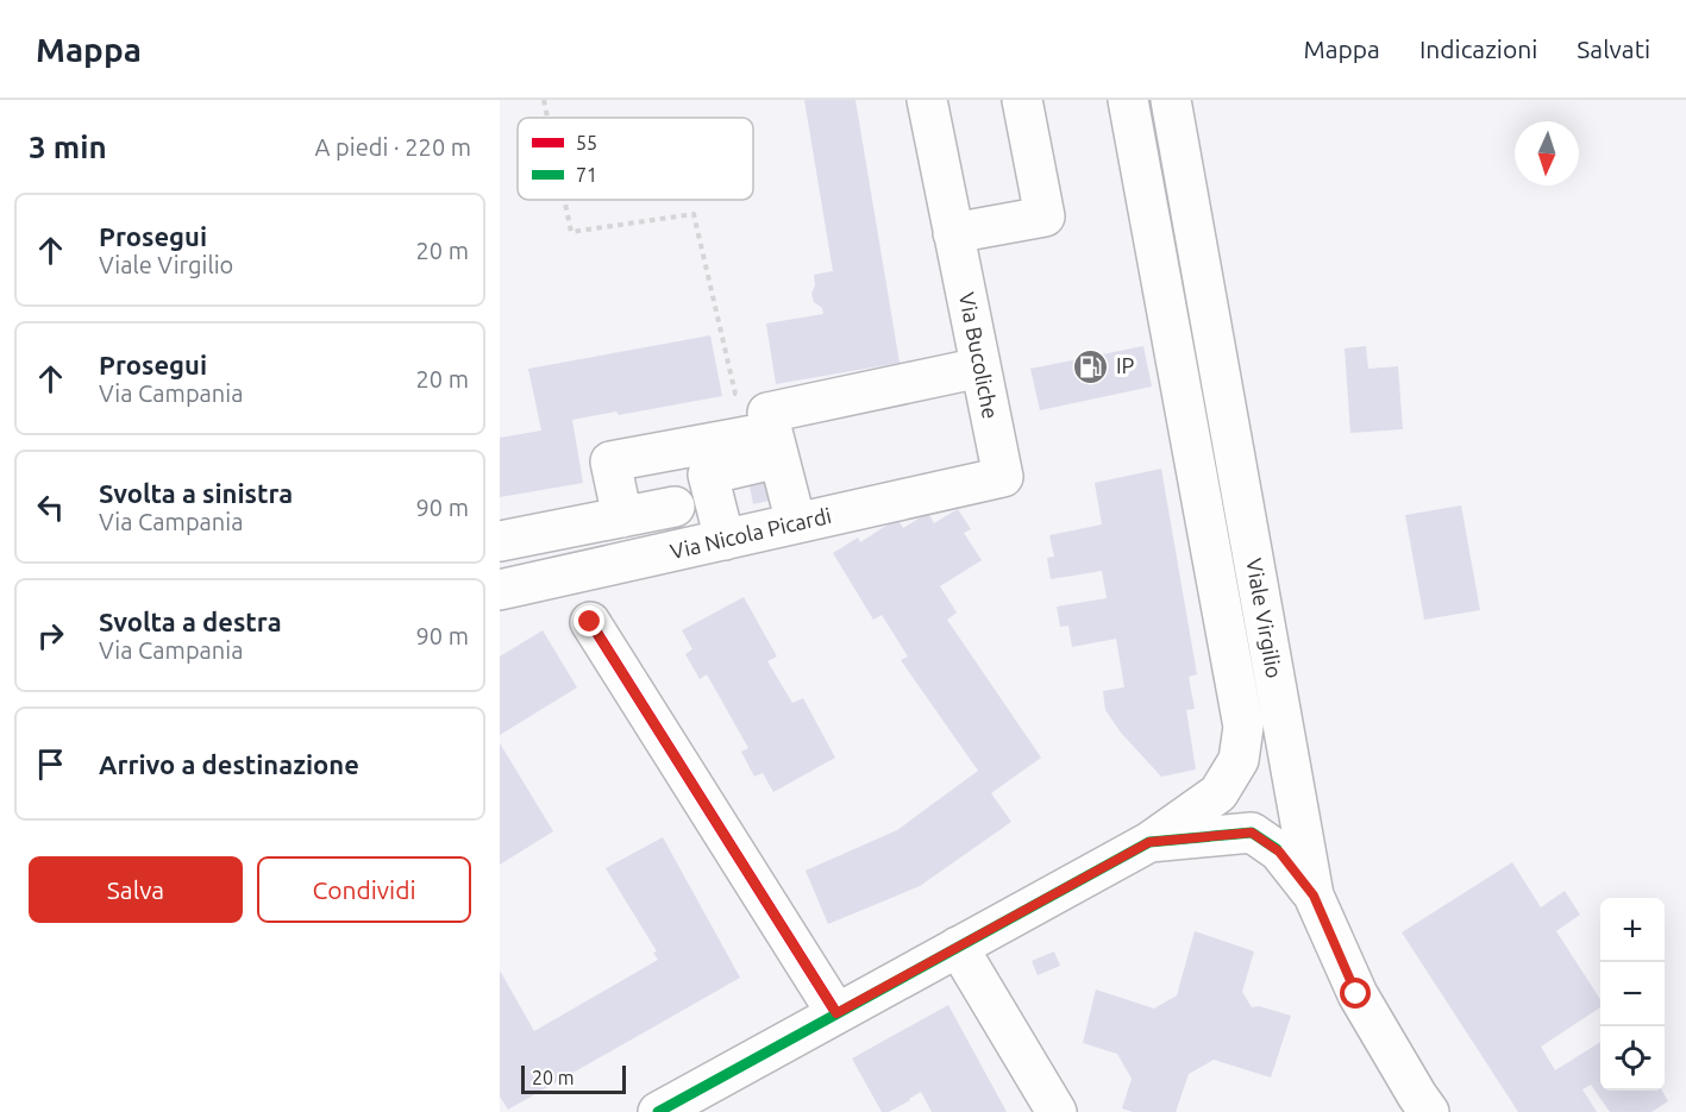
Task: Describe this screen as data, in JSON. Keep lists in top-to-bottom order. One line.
{"streets":{"main road":["Via Bucoliche","Via Nicola Picardi","Viale Virgilio"]},"crossings":[["Via Bucoliche","Via Nicola Picardi"]],"places":{"fuel station":["IP"]},"lines":["transit line 55","transit line 71"],"legend":["55","71"],"scale_bar":"20 m","north":"bottom","page":{"header":"Mappa","nav":["Mappa","Indicazioni","Salvati"],"heading":["3 min","A piedi · 220 m"],"list":[["Prosegui","Viale Virgilio","20 m"],["Prosegui","Via Campania","20 m"],["Svolta a sinistra","Via Campania","90 m"],["Svolta a destra","Via Campania","90 m"],"Arrivo a destinazione"],"buttons":["Salva","Condividi"],"map_buttons":["+","−"],"scale":"20 m"}}
